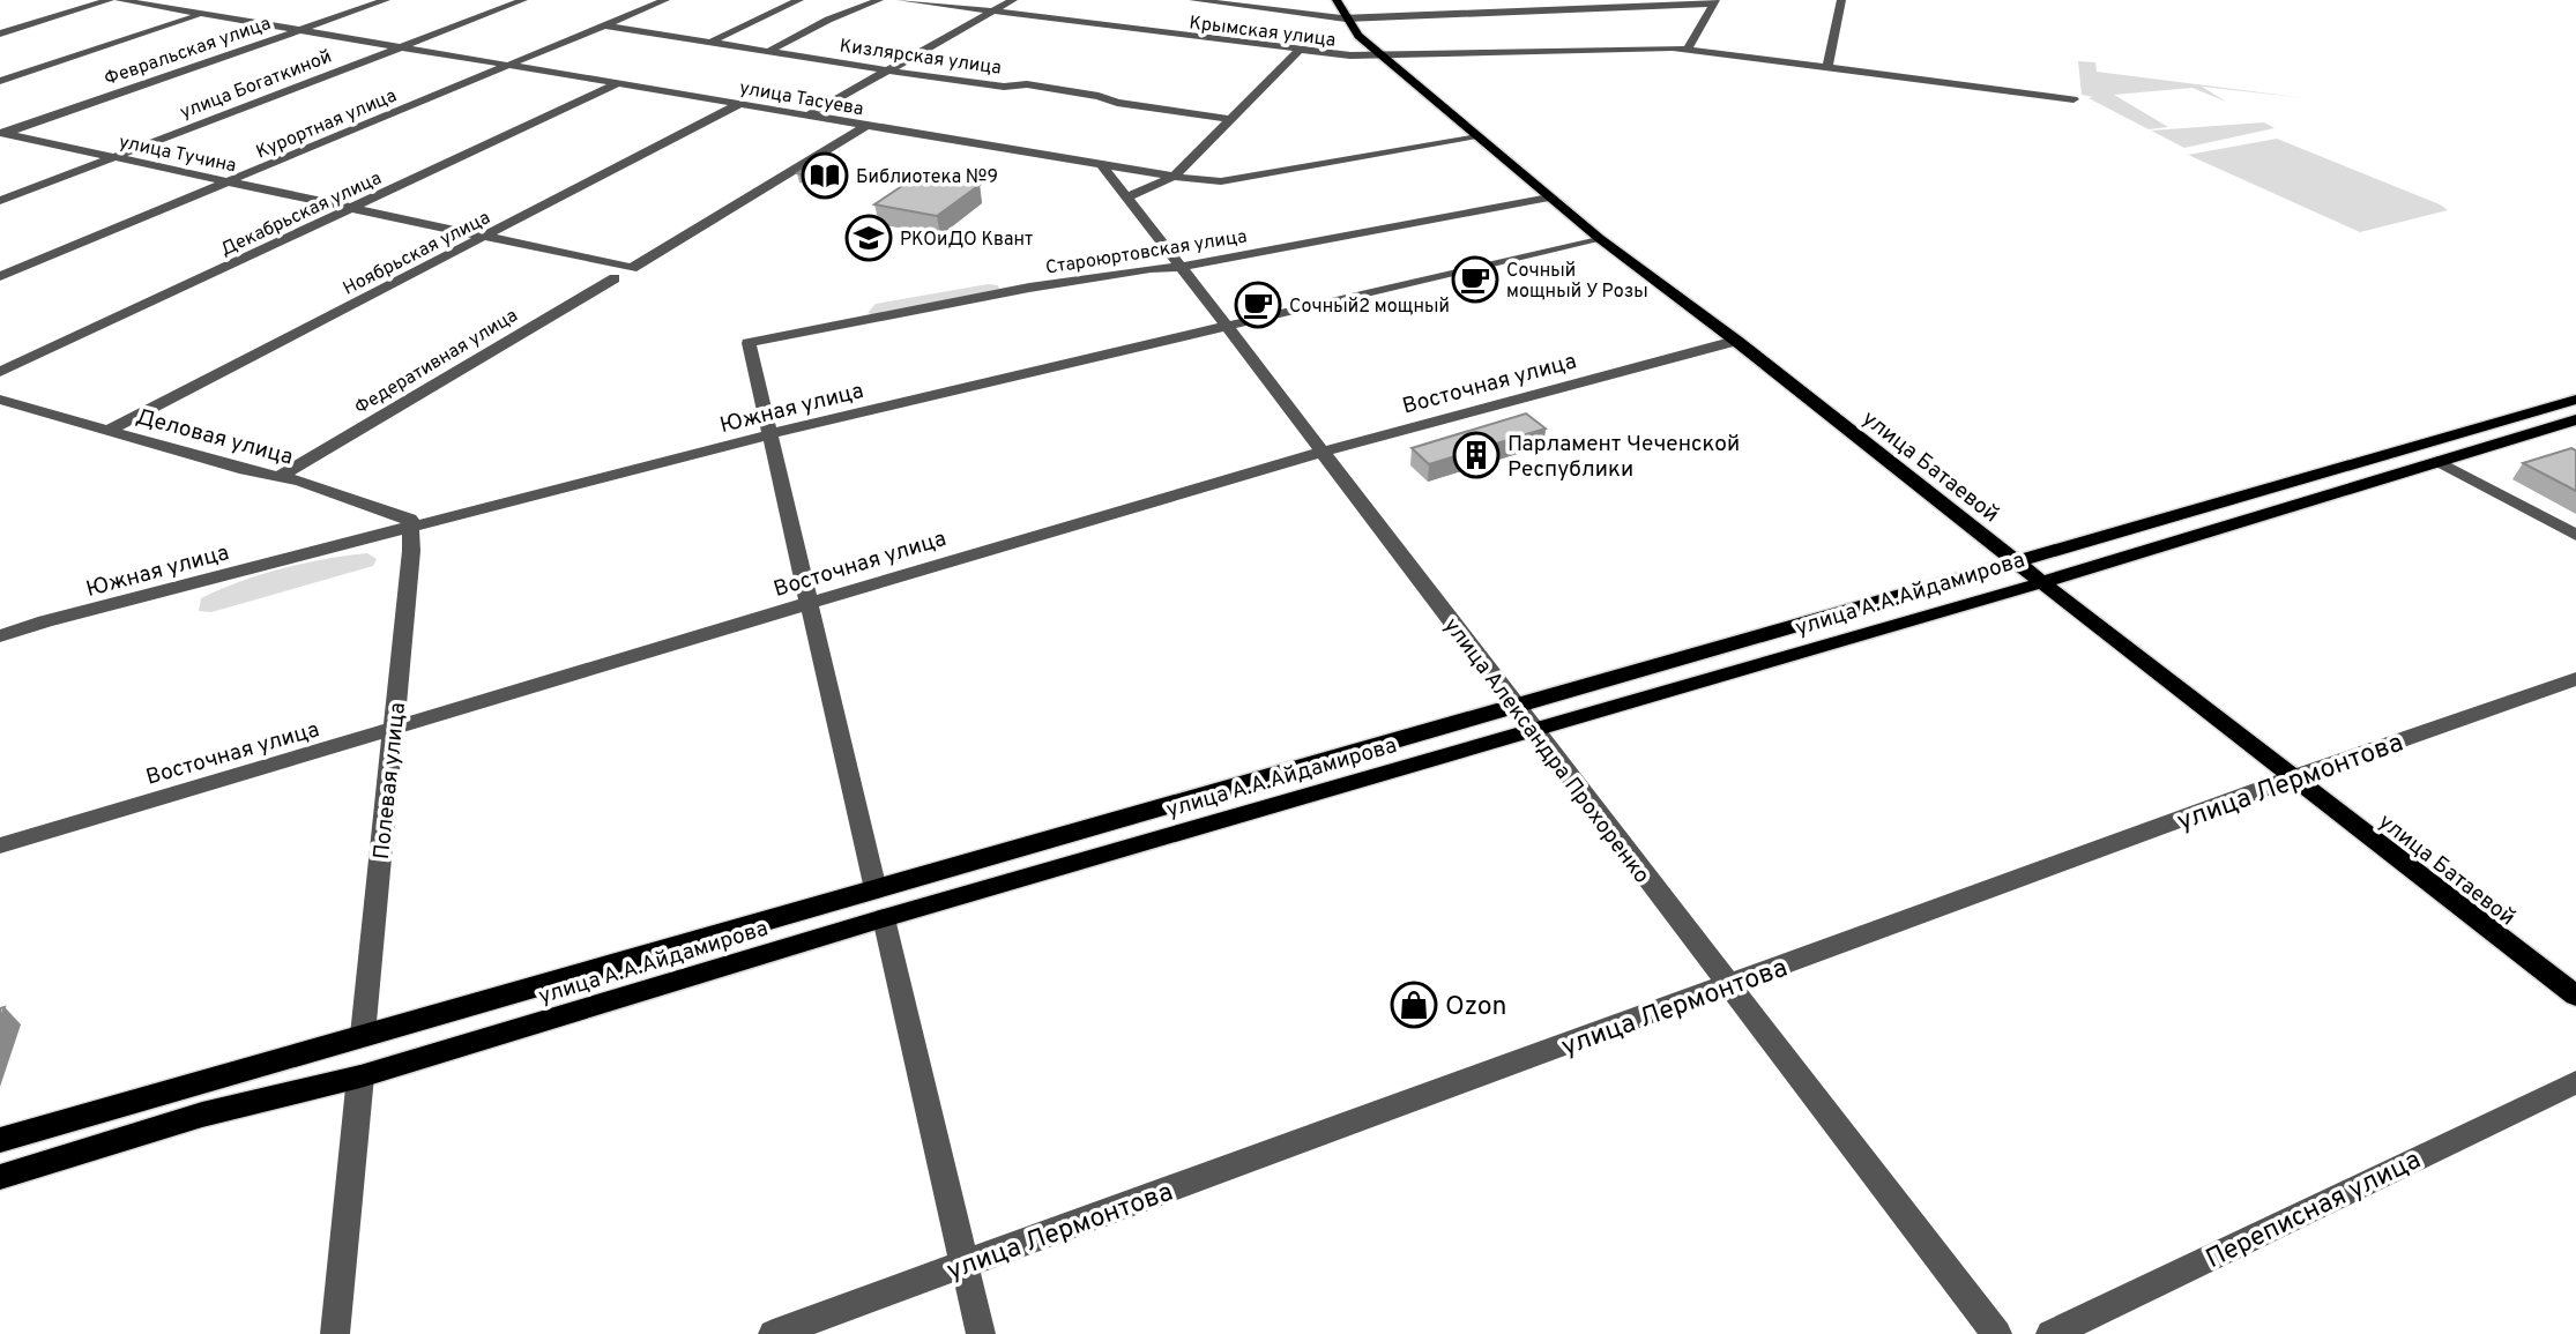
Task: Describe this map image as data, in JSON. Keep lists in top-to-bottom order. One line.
{"streets":{"main road":["улица Батаевой","улица А.А.Айдамирова"],"street":["Крымская улица","Февральская улица","Кизлярская улица","улица Богаткиной","улица Тасуева","Курортная улица","улица Тучина","Декабрьская улица","Староюртовская улица","Ноябрьская улица","Федеративная улица","Восточная улица","Южная улица","Деловая улица","улица Александра Прохоренко","Полевая улица","улица Лермонтова","Переписная улица"]},"crossings":[["Крымская улица","улица Батаевой"],["Февральская улица","улица Тасуева"],["Февральская улица","улица Тучина"],["Кизлярская улица","Курортная улица"],["улица Богаткиной","улица Тасуева"],["улица Богаткиной","улица Тучина"],["улица Тасуева","Курортная улица"],["улица Тасуева","улица Тучина"],["улица Тасуева","Декабрьская улица"],["улица Тасуева","Ноябрьская улица"],["улица Тасуева","улица Батаевой"],["улица Тасуева","улица Александра Прохоренко"],["Курортная улица","улица Тучина"],["улица Тучина","Декабрьская улица"],["улица Тучина","Ноябрьская улица"],["Староюртовская улица","Южная улица"],["Староюртовская улица","улица Батаевой"],["Староюртовская улица","улица Александра Прохоренко"],["Ноябрьская улица","Деловая улица"],["Федеративная улица","Деловая улица"],["Восточная улица","улица Батаевой"],["Восточная улица","улица Александра Прохоренко"],["Восточная улица","Полевая улица"],["Южная улица","Деловая улица"],["Южная улица","улица Батаевой"],["Южная улица","улица Александра Прохоренко"],["Южная улица","Полевая улица"],["Деловая улица","Полевая улица"],["улица Батаевой","улица А.А.Айдамирова"],["улица Батаевой","улица Лермонтова"],["улица А.А.Айдамирова","улица Александра Прохоренко"],["улица А.А.Айдамирова","Полевая улица"],["улица Александра Прохоренко","улица Лермонтова"]],"places":{"library":["Библиотека №9"],"school or university":["РКОиДО Квант"],"cafe":["Сочный мощный У Розы","Сочный2 мощный"],"building":["Парламент Чеченской Республики"],"shop":["Ozon"]}}
